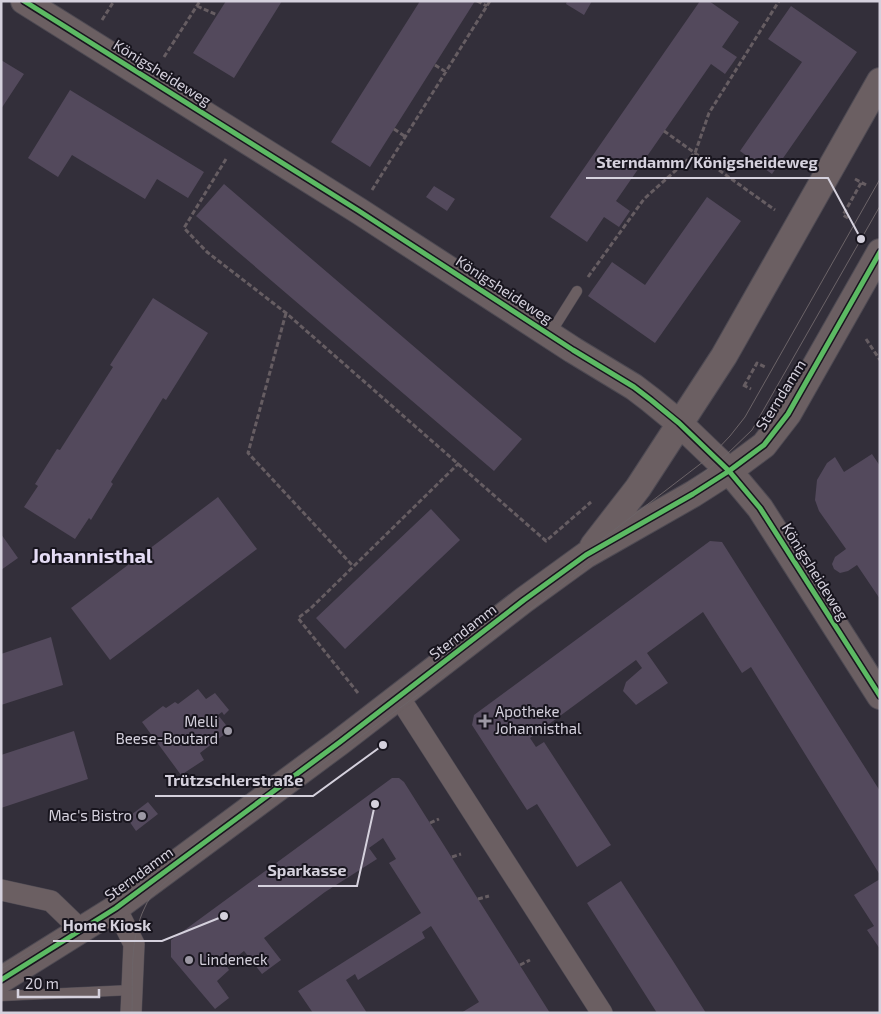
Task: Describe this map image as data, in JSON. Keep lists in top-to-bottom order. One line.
{"streets":{"street":["Königsheideweg","Sterndamm"]},"crossings":[["Königsheideweg","Sterndamm"]],"districts":["Johannisthal"],"places":{"other":["Sterndamm/Königsheideweg","Melli Beese-Boutard","Trützschlerstraße","Sparkasse","Mac's Bistro","Home Kiosk","Lindeneck"],"health":["Apotheke Johannisthal"]},"scale_bar":"20 m"}
